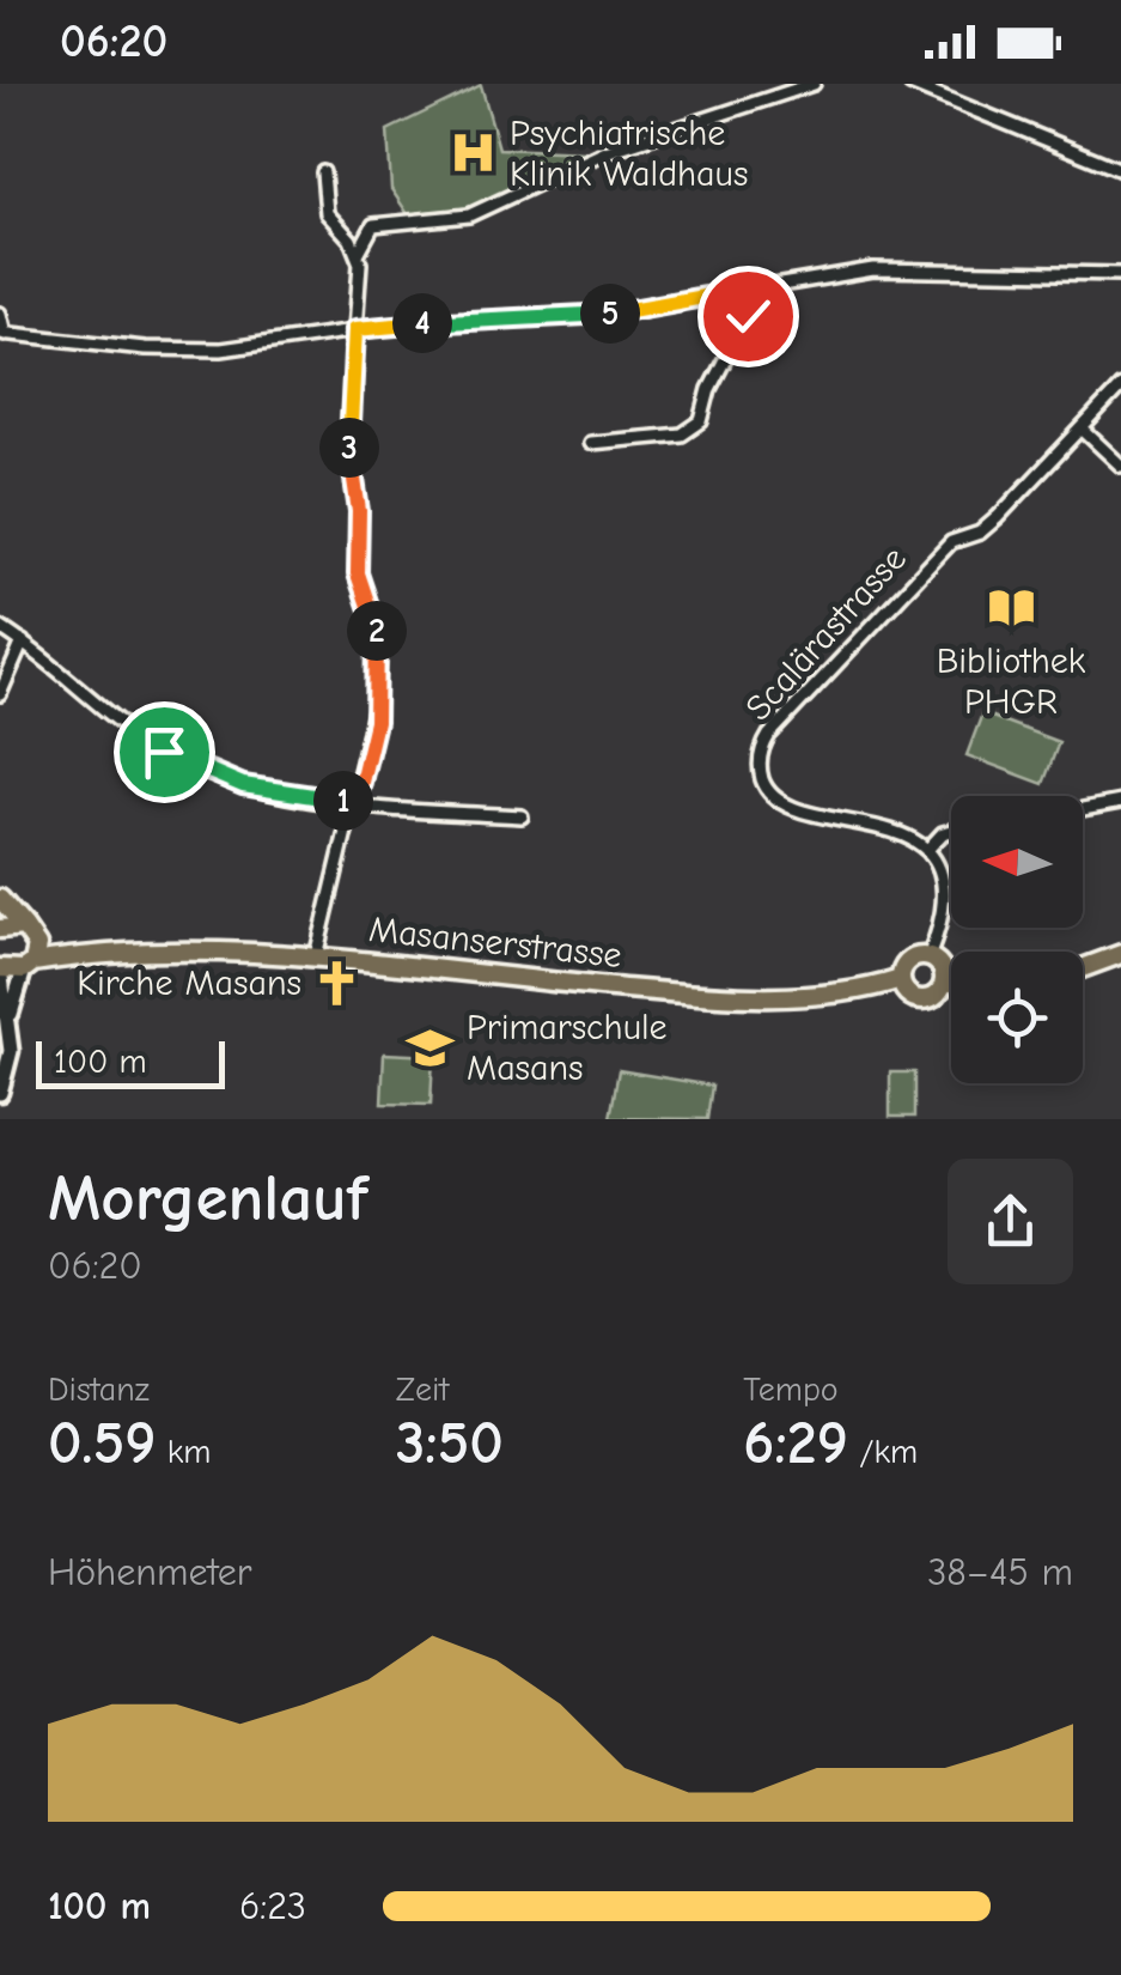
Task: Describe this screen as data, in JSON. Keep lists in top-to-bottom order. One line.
{"streets":{"main road":["Masanserstrasse"],"street":["Scalärastrasse"]},"places":{"hospital":["Psychiatrische Klinik Waldhaus"],"library":["Bibliothek PHGR"],"church":["Kirche Masans"],"school or university":["Primarschule Masans"]},"scale_bar":"100 m","north":"left","page":{"status":"06:20","pins":["5","4","3","2","1"],"scale":"100 m","heading":["Morgenlauf","06:20"],"stats":[["Distanz","0.59 km"],["Zeit","3:50"],["Tempo","6:29 /km"]],"chart":["Höhenmeter","38–45 m"],"list":[{"name":"100 m","note":"6:23"}]}}
